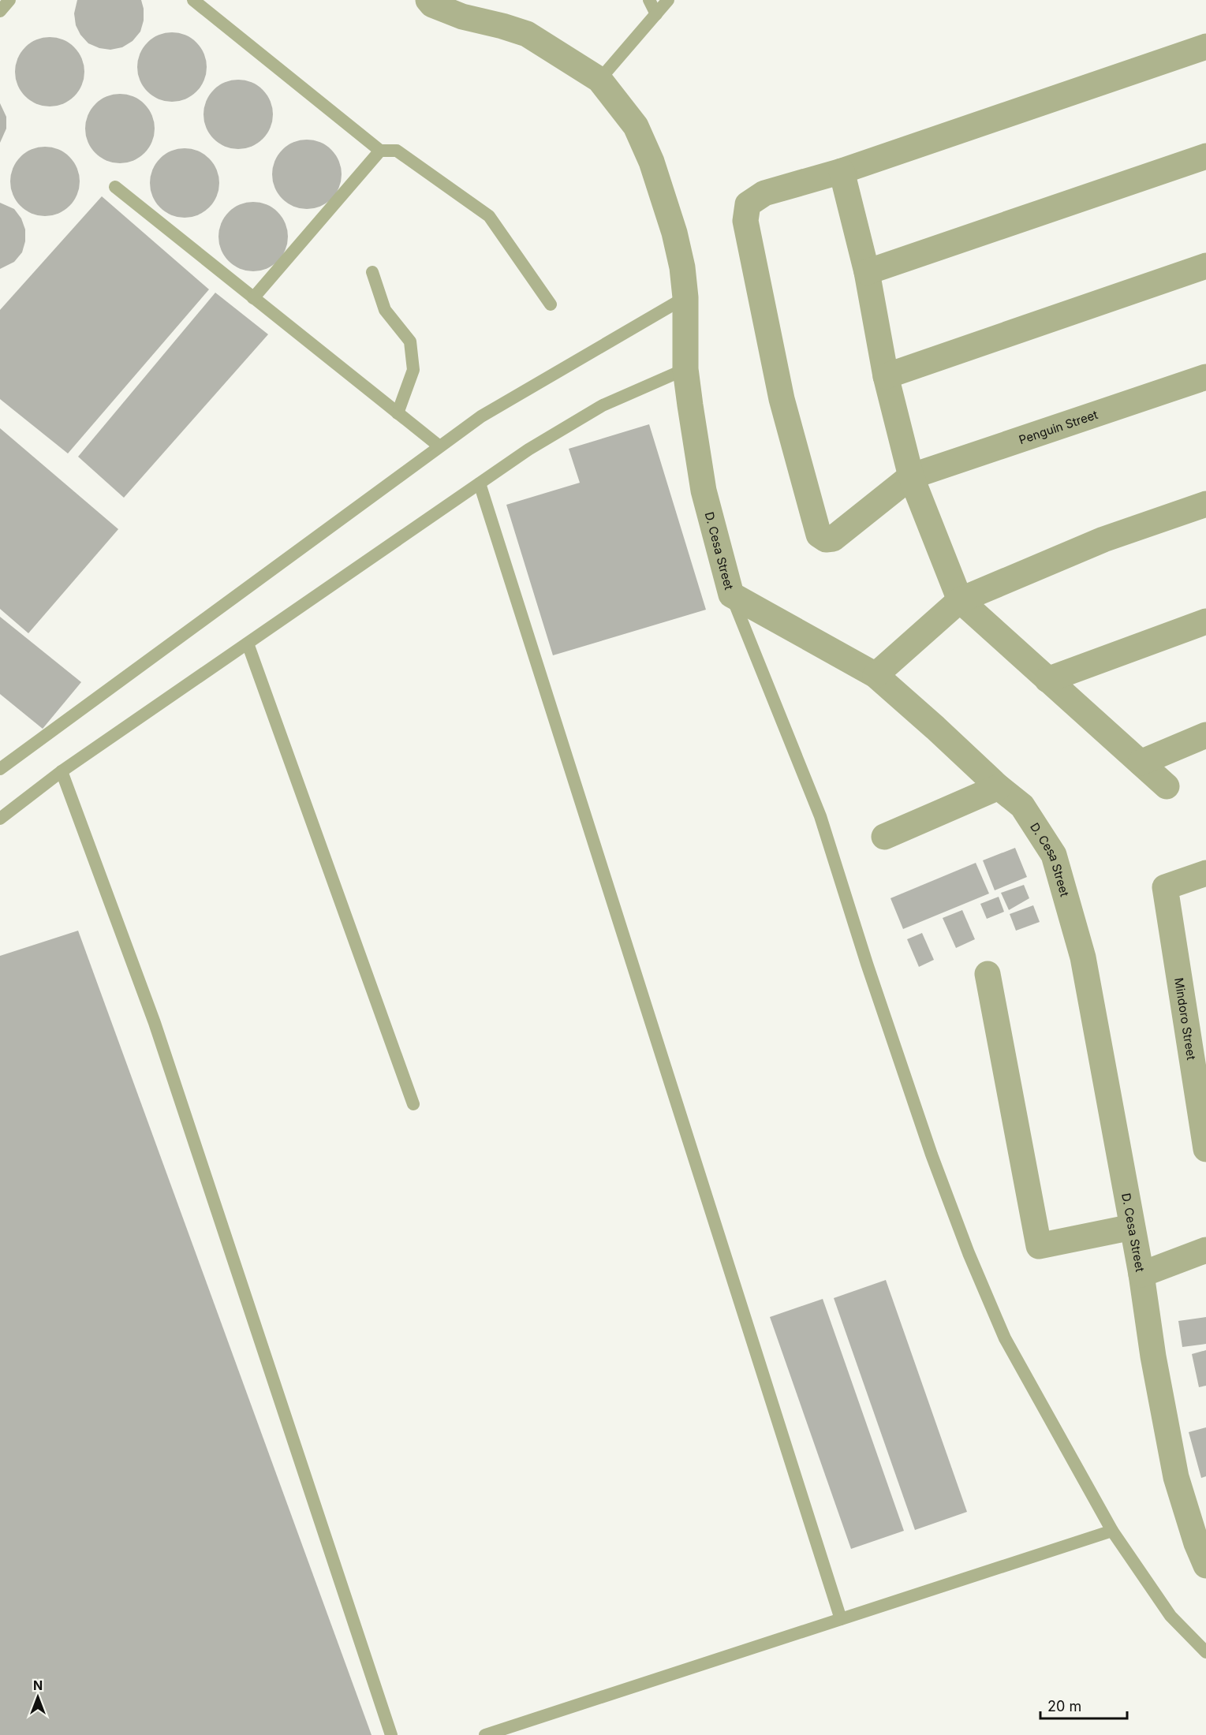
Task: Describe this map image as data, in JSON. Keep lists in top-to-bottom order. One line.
{"streets":{"street":["Penguin Street","D. Cesa Street","Mindoro Street"]},"scale_bar":"20 m","north":"top"}
